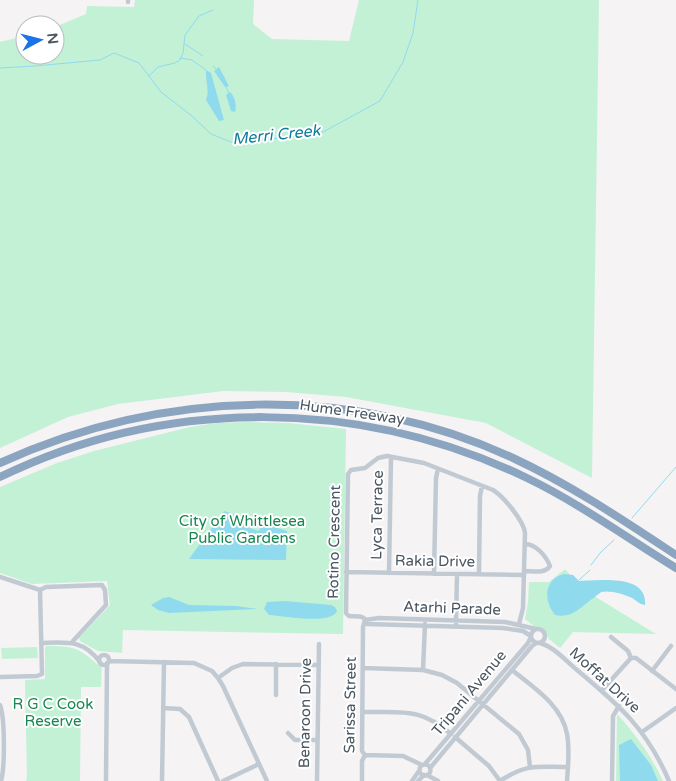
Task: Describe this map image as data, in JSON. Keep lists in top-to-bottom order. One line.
{"streets":{"highway":["Hume Freeway"],"street":["Lyca Terrace","Rotino Crescent","Rakia Drive","Atarhi Parade","Moffat Drive","Tripani Avenue","Sarissa Street","Benaroon Drive"]},"crossings":[["Lyca Terrace","Rotino Crescent"],["Lyca Terrace","Rakia Drive"],["Rotino Crescent","Rakia Drive"],["Rotino Crescent","Atarhi Parade"],["Rotino Crescent","Sarissa Street"],["Atarhi Parade","Moffat Drive"],["Atarhi Parade","Tripani Avenue"],["Atarhi Parade","Sarissa Street"],["Moffat Drive","Tripani Avenue"]],"water":["Merri Creek"],"parks":["City of Whittlesea Public Gardens","R G C Cook Reserve"],"north":"right"}
